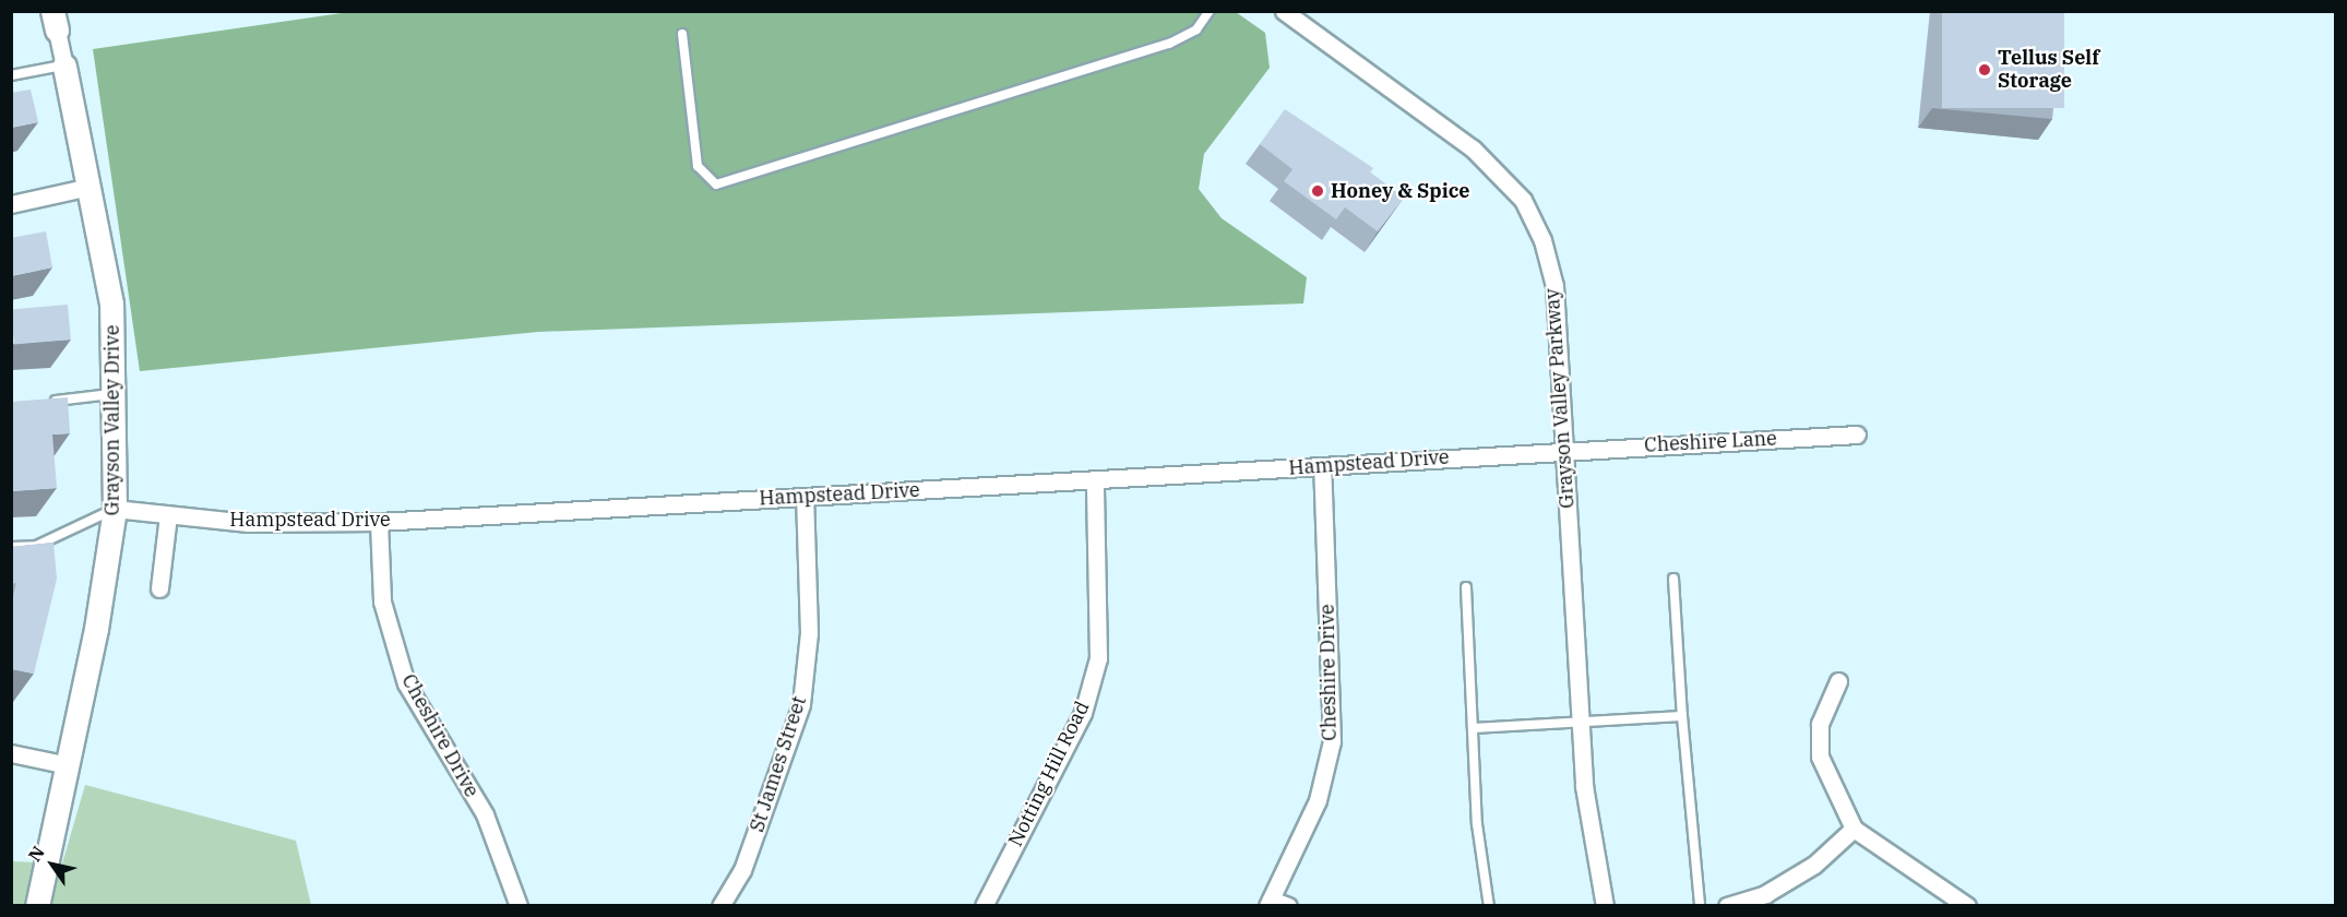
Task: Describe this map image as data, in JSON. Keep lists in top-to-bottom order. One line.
{"streets":{"street":["Grayson Valley Parkway","Grayson Valley Drive","Cheshire Lane","Hampstead Drive","Cheshire Drive","St James Street","Notting Hill Road"]},"crossings":[["Grayson Valley Parkway","Cheshire Lane"],["Grayson Valley Parkway","Hampstead Drive"],["Grayson Valley Drive","Hampstead Drive"],["Cheshire Lane","Hampstead Drive"],["Hampstead Drive","Cheshire Drive"],["Hampstead Drive","St James Street"],["Hampstead Drive","Notting Hill Road"]],"places":["Tellus Self Storage","Honey & Spice"],"north":"top left"}
